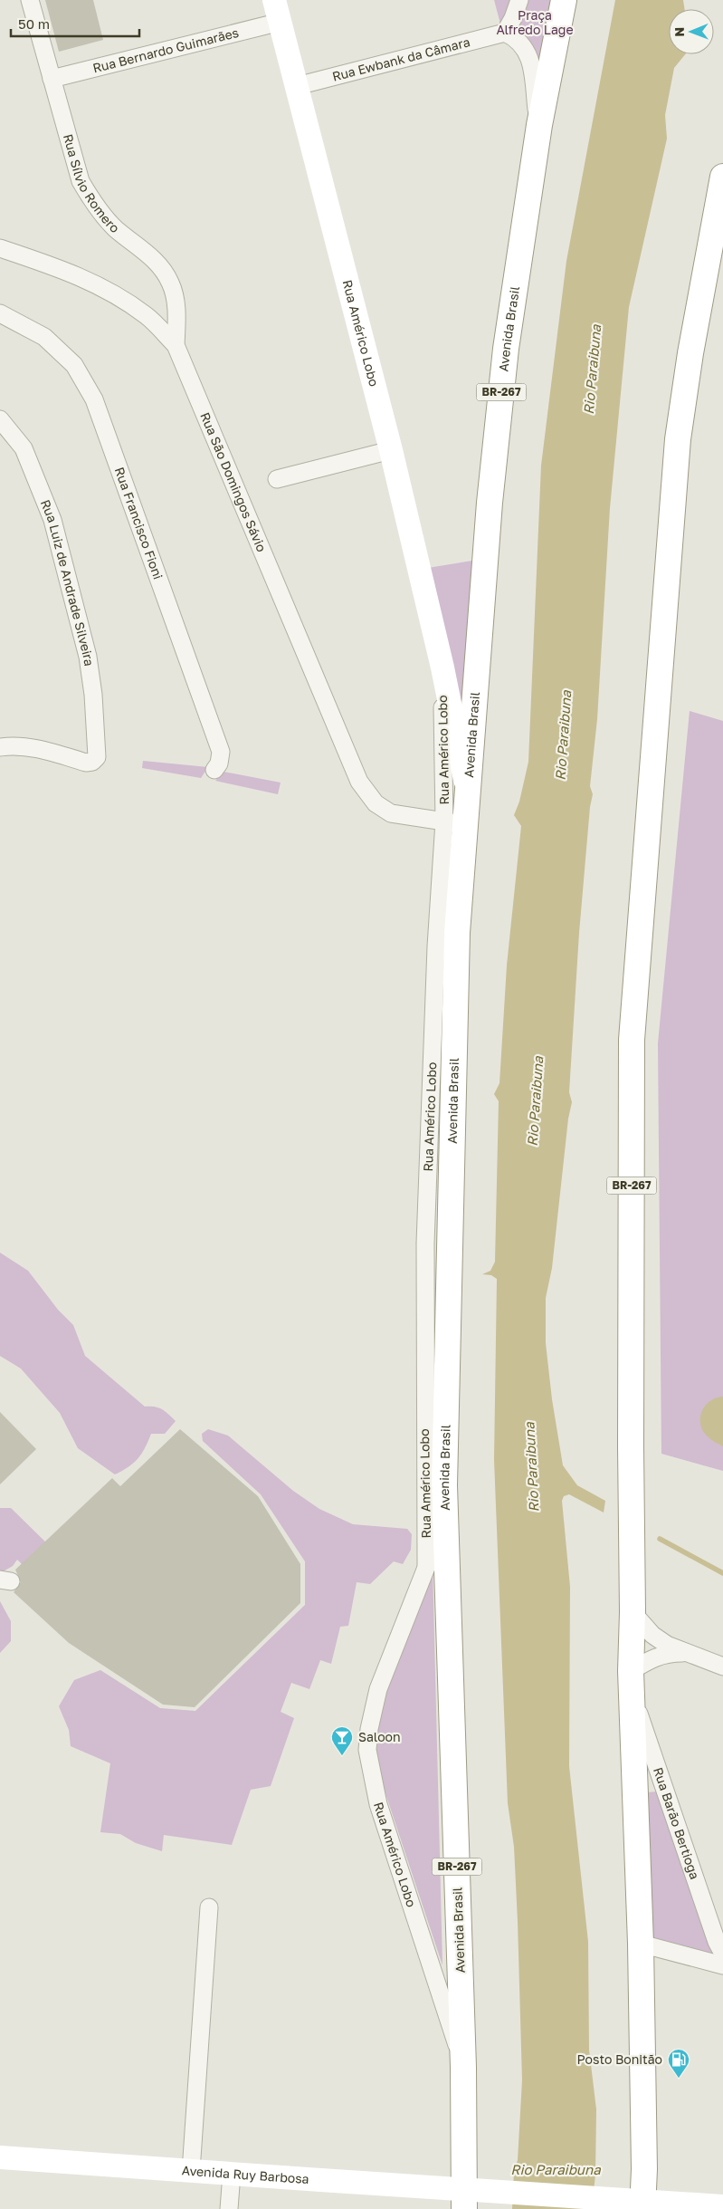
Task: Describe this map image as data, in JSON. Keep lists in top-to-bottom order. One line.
{"streets":{"highway":["Avenida Brasil","BR-267"],"main road":["Rua Américo Lobo","Avenida Ruy Barbosa"],"street":["Rua Bernardo Guimarães","Rua Ewbank da Câmara","Rua Sílvio Romero","Rua São Domingos Sávio","Rua Francisco Fioni","Rua Luiz de Andrade Silveira","Rua Barão Bertioga"]},"crossings":[["Rua Bernardo Guimarães","Rua Sílvio Romero"],["Rua Bernardo Guimarães","Rua Américo Lobo"],["Rua Ewbank da Câmara","Rua Américo Lobo"],["Rua Sílvio Romero","Rua São Domingos Sávio"],["Avenida Brasil","Rua Américo Lobo"],["Avenida Brasil","Rua São Domingos Sávio"],["Avenida Brasil","Avenida Ruy Barbosa"],["Rua Américo Lobo","Rua São Domingos Sávio"],["BR-267","Rua Barão Bertioga"],["BR-267","Avenida Ruy Barbosa"]],"water":["Rio Paraibuna"],"parks":["Praça Alfredo Lage"],"places":{"bar":["Saloon"],"fuel station":["Posto Bonitão"]},"scale_bar":"50 m","north":"left"}
